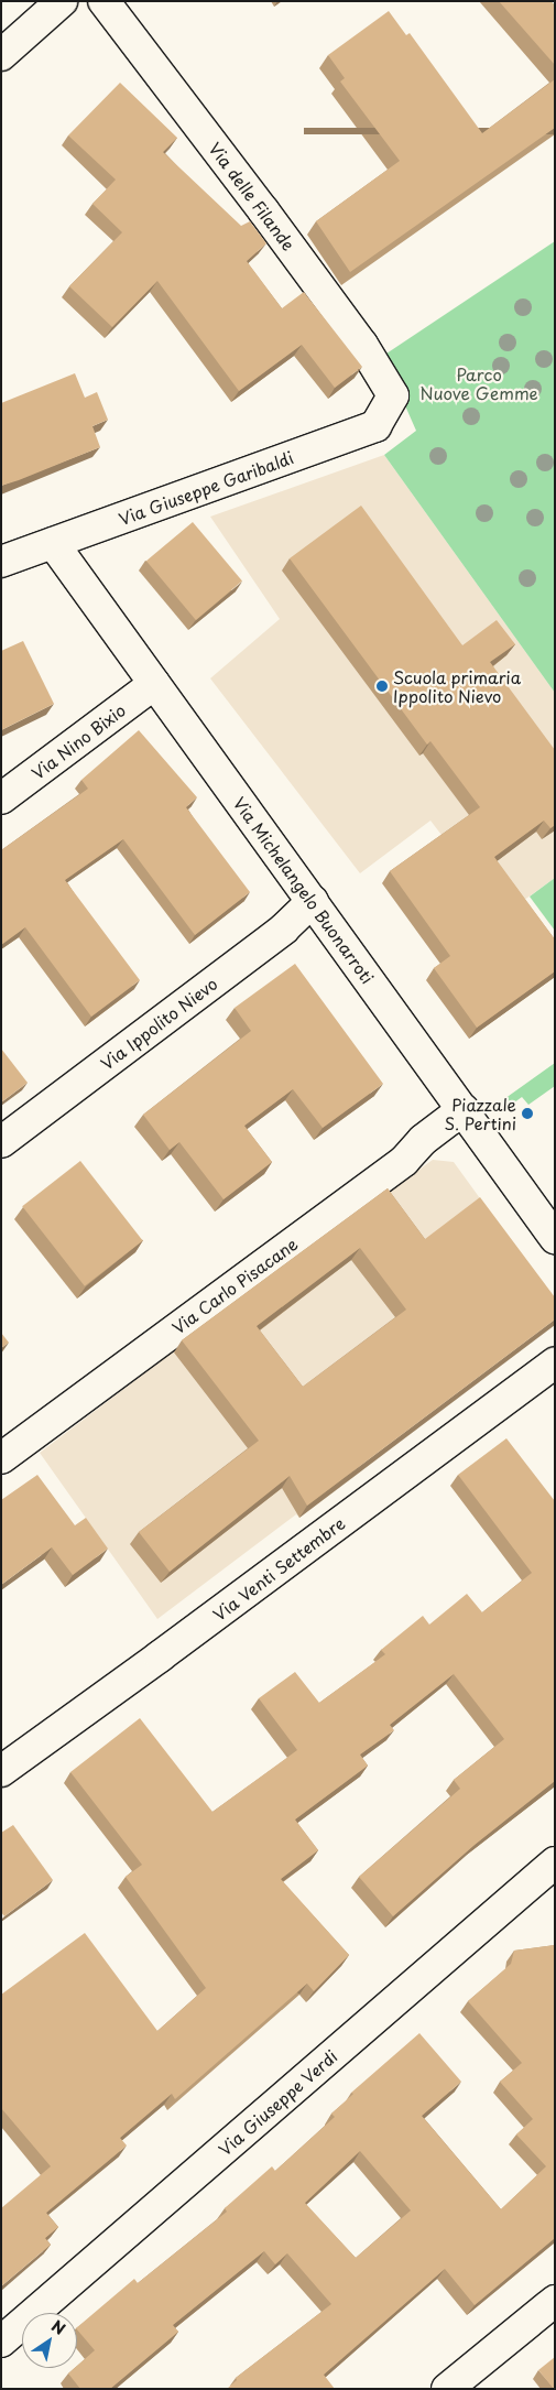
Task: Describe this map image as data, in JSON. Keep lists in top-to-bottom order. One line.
{"streets":{"street":["Via delle Filande","Via Giuseppe Garibaldi","Via Nino Bixio","Via Michelangelo Buonarroti","Via Ippolito Nievo","Via Carlo Pisacane","Via Venti Settembre","Via Giuseppe Verdi"]},"crossings":[["Via delle Filande","Via Giuseppe Garibaldi"],["Via Giuseppe Garibaldi","Via Michelangelo Buonarroti"],["Via Nino Bixio","Via Michelangelo Buonarroti"],["Via Michelangelo Buonarroti","Via Ippolito Nievo"],["Via Michelangelo Buonarroti","Via Carlo Pisacane"]],"parks":["Parco Nuove Gemme"],"places":["Scuola primaria Ippolito Nievo","Piazzale S. Pertini"],"north":"top right"}
